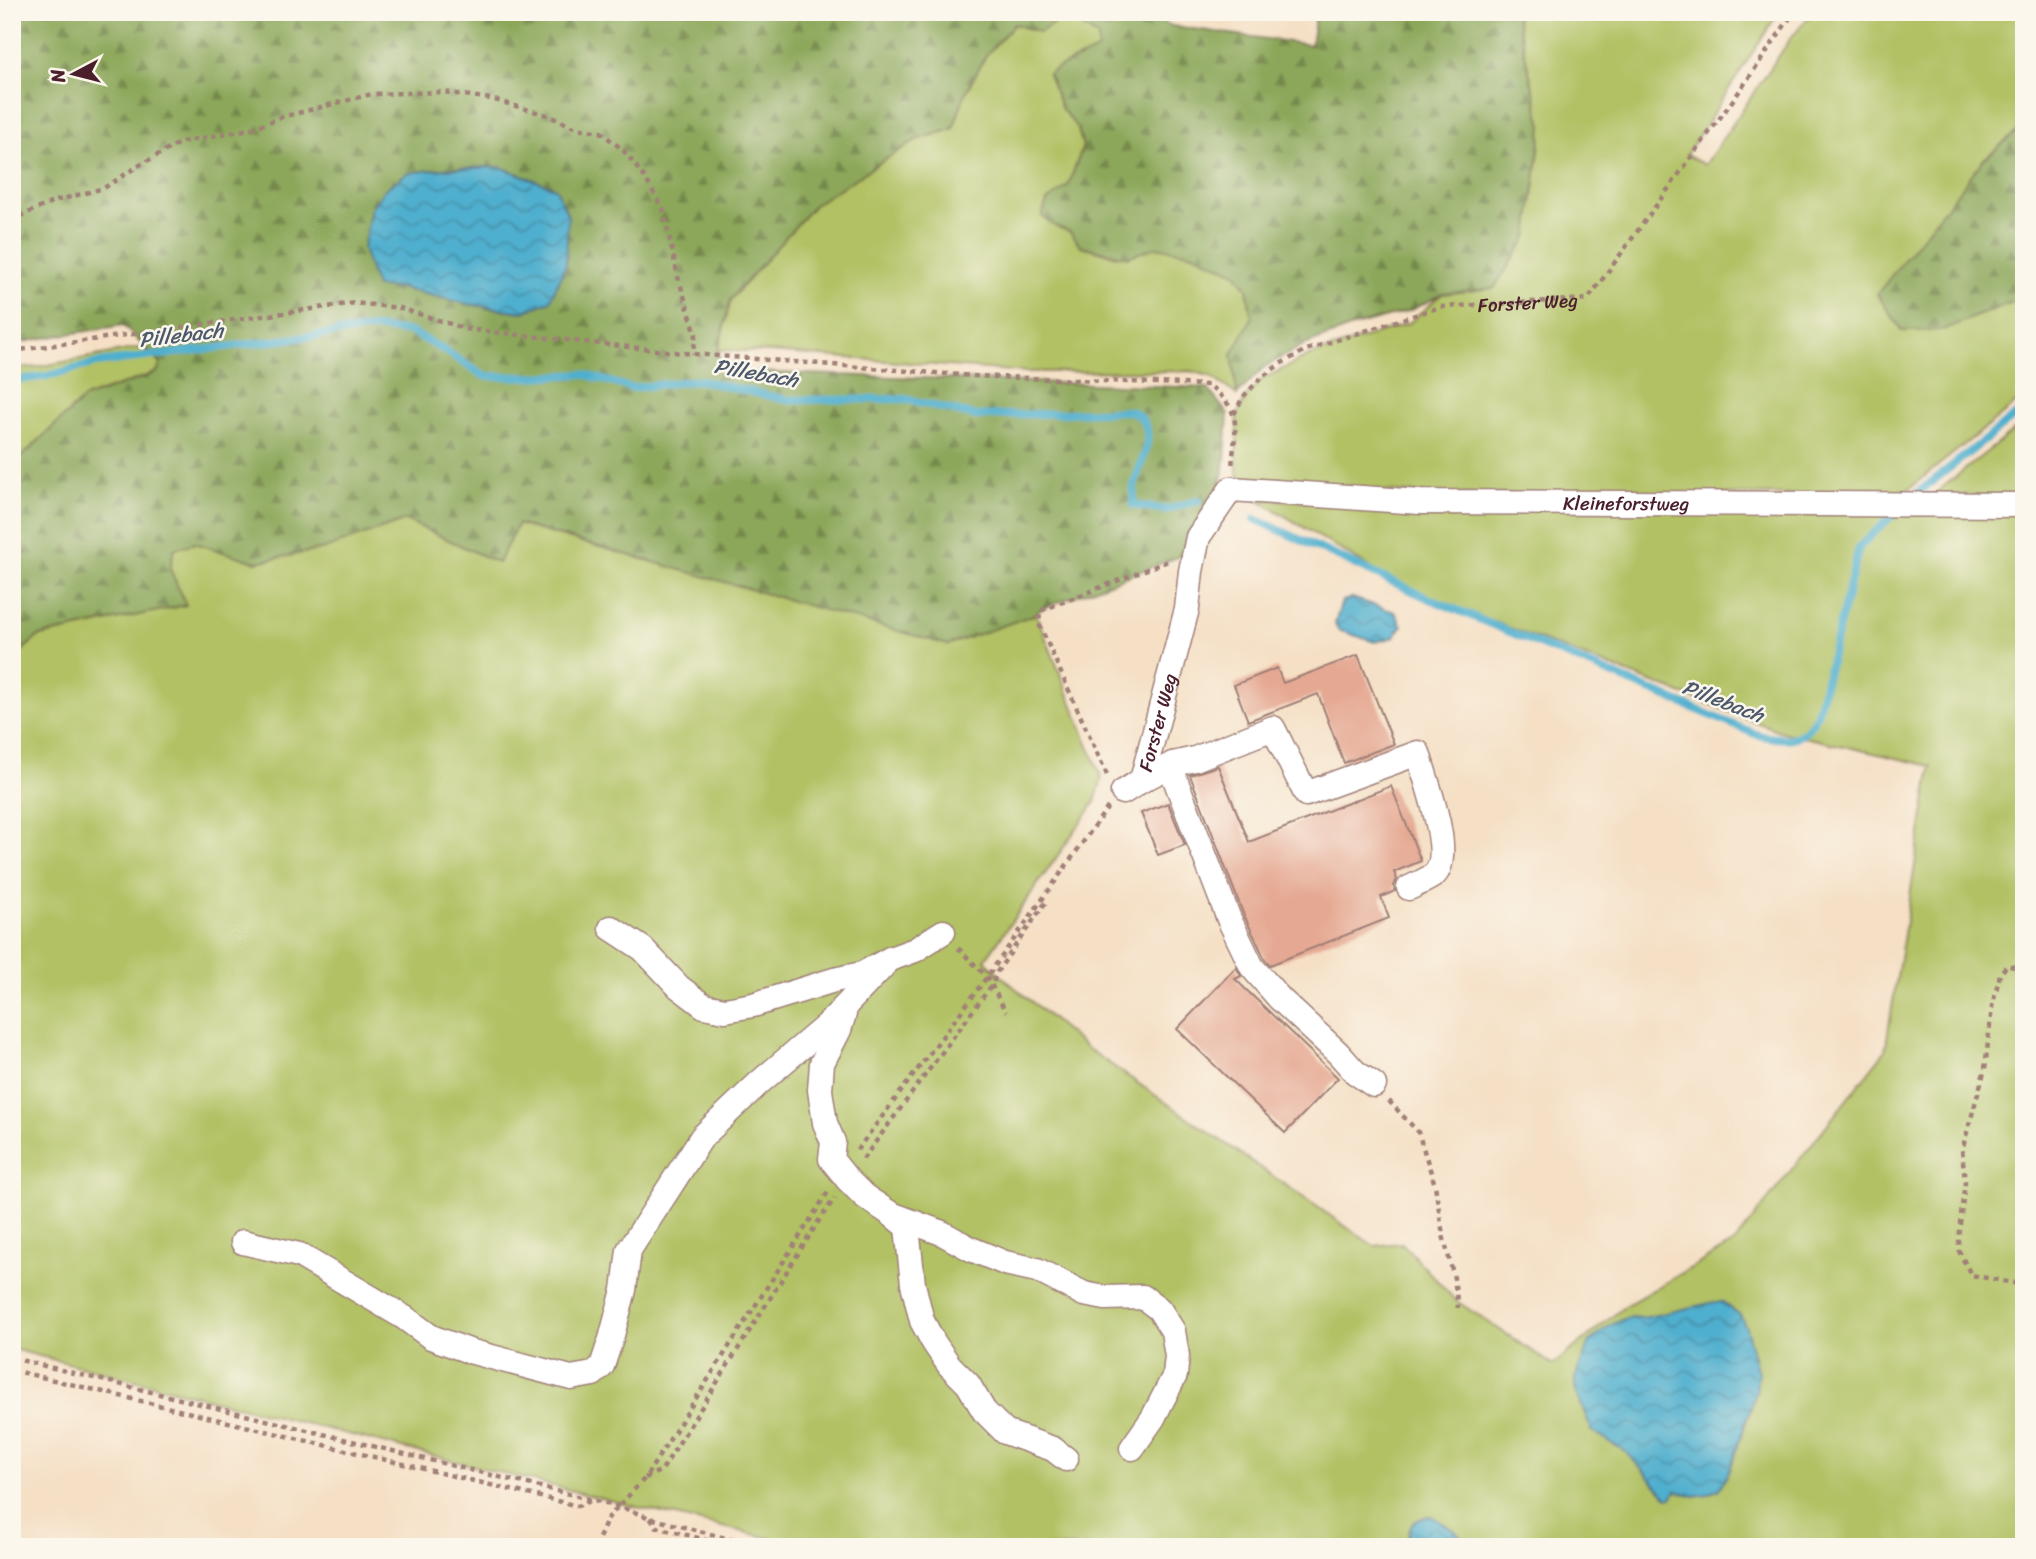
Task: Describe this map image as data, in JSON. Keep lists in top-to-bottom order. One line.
{"streets":{"lane":["Forster Weg","Kleineforstweg"]},"crossings":[["Forster Weg","Kleineforstweg"]],"water":["Pillebach"],"north":"left"}
